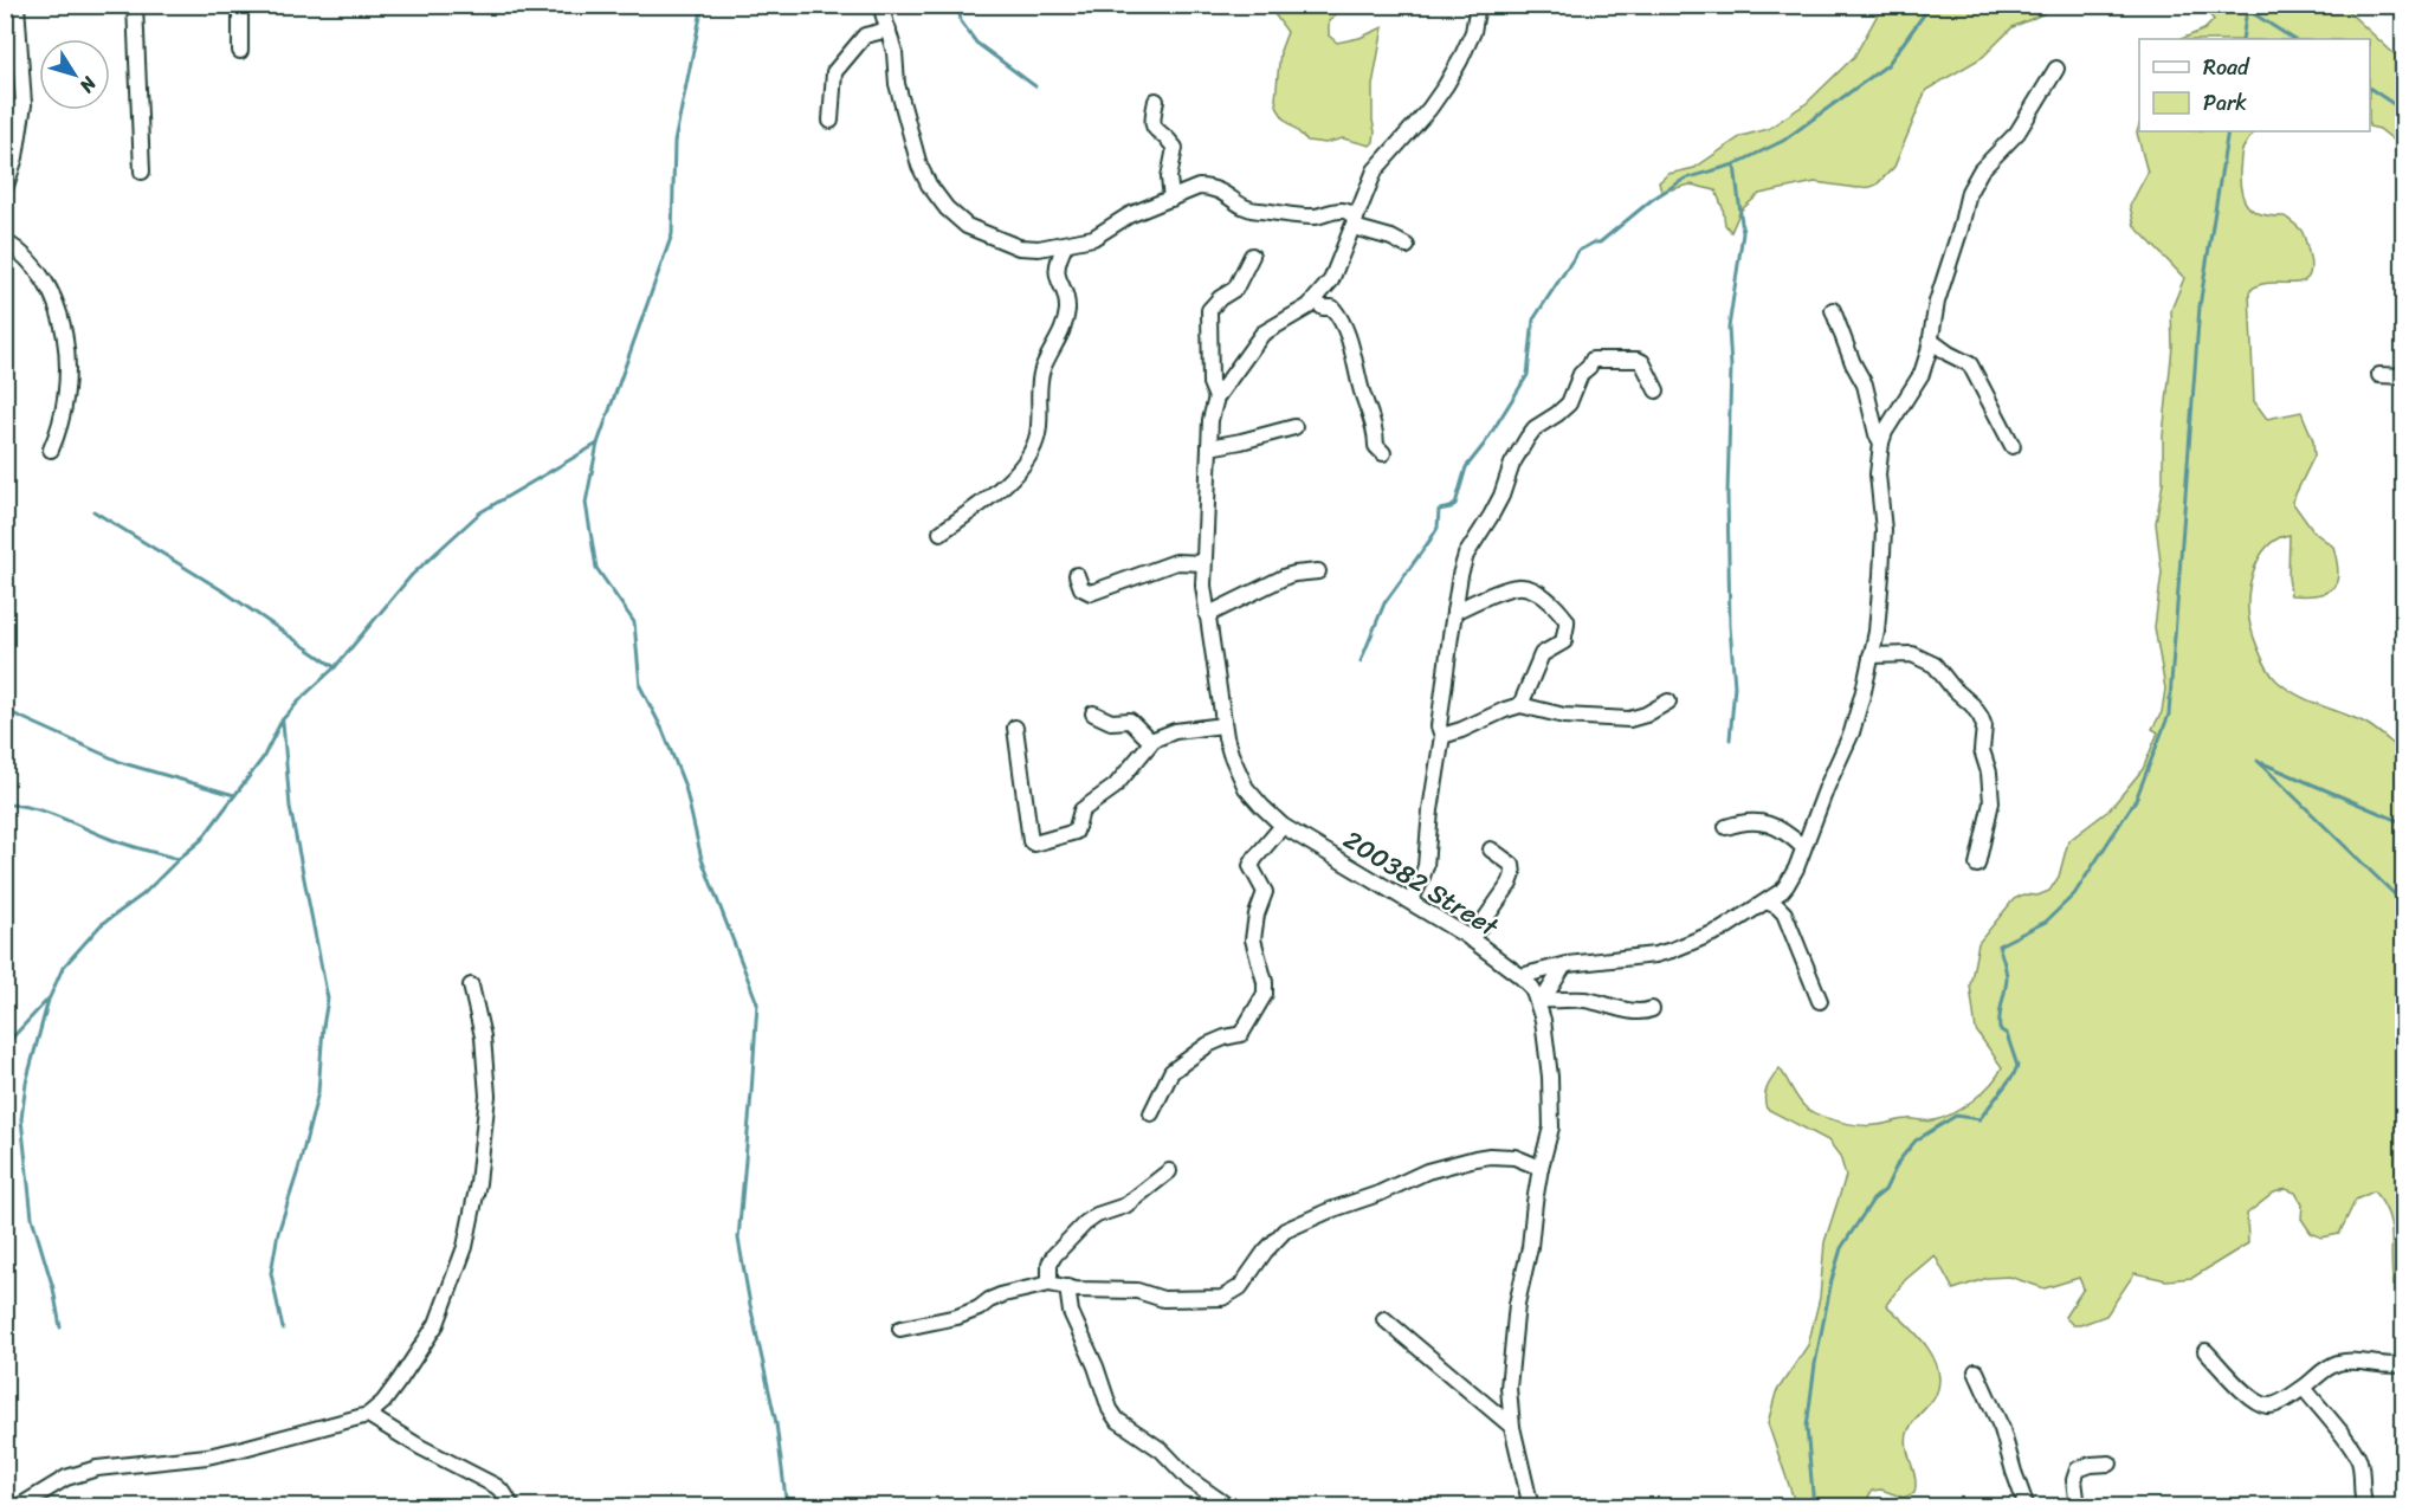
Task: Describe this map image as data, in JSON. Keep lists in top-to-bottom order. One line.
{"streets":{"street":["200382 Street"]},"legend":["Road","Park"],"north":"bottom right"}
